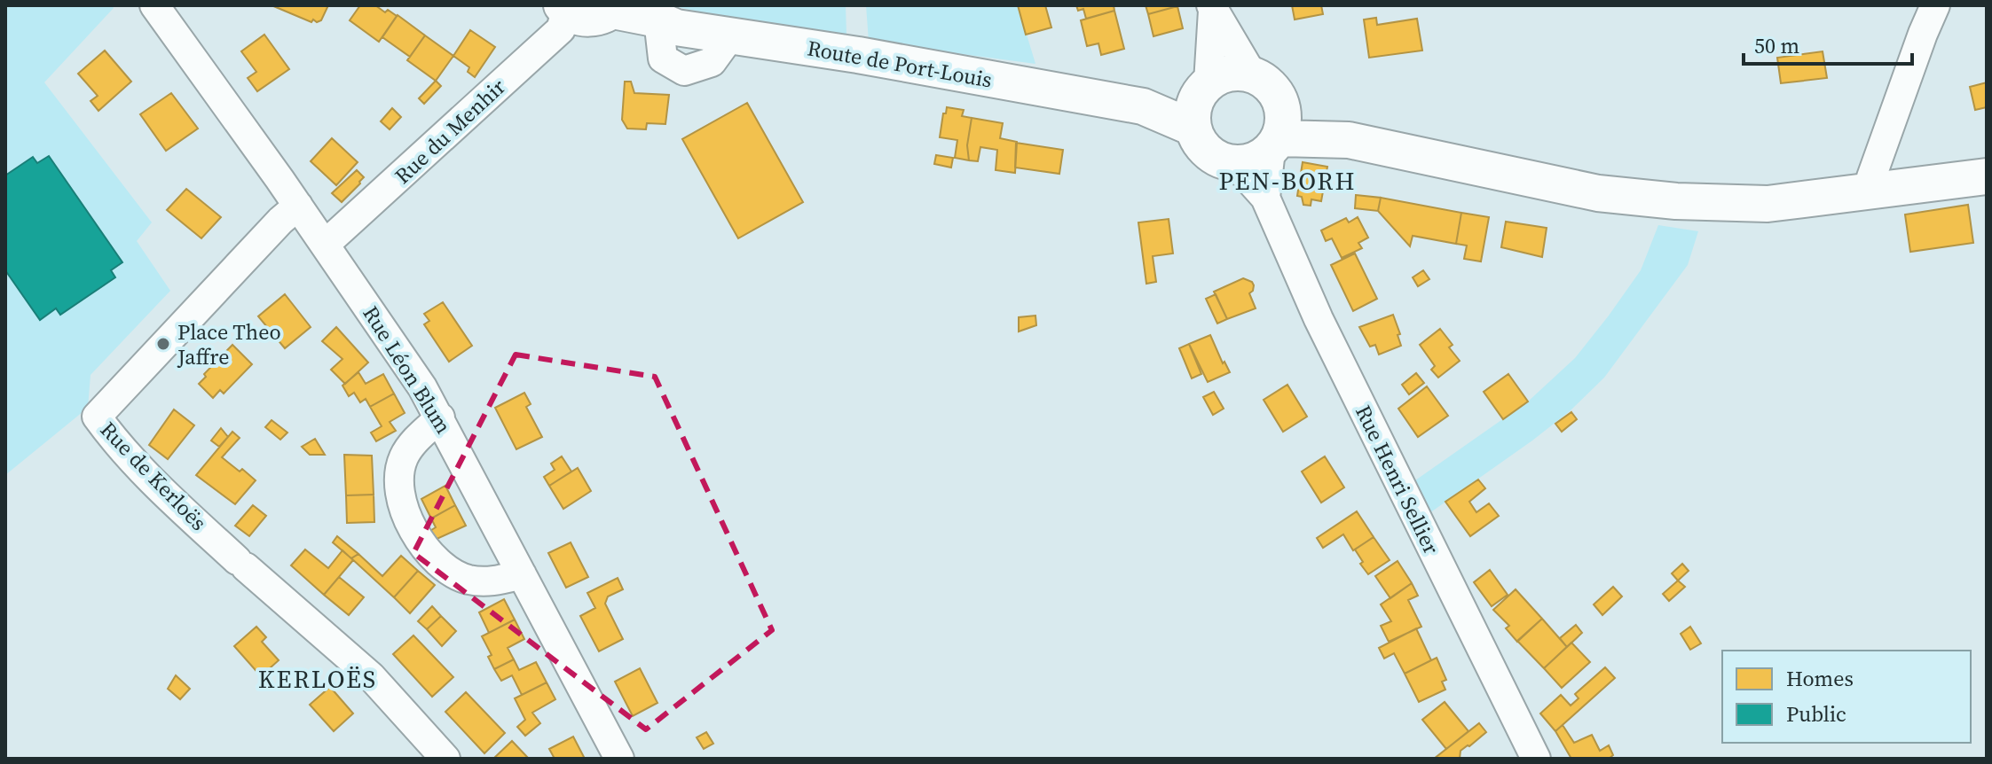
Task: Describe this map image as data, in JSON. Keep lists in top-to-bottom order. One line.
{"streets":{"main road":["Route de Port-Louis"],"street":["Rue du Menhir","Rue Léon Blum","Rue de Kerloës","Rue Henri Sellier"]},"crossings":[["Rue du Menhir","Rue Léon Blum"],["Rue Léon Blum","Rue de Kerloës"]],"districts":["PEN-BORH","KERLOËS"],"places":["Place Theo Jaffre"],"legend":["Homes","Public"],"scale_bar":"50 m"}
